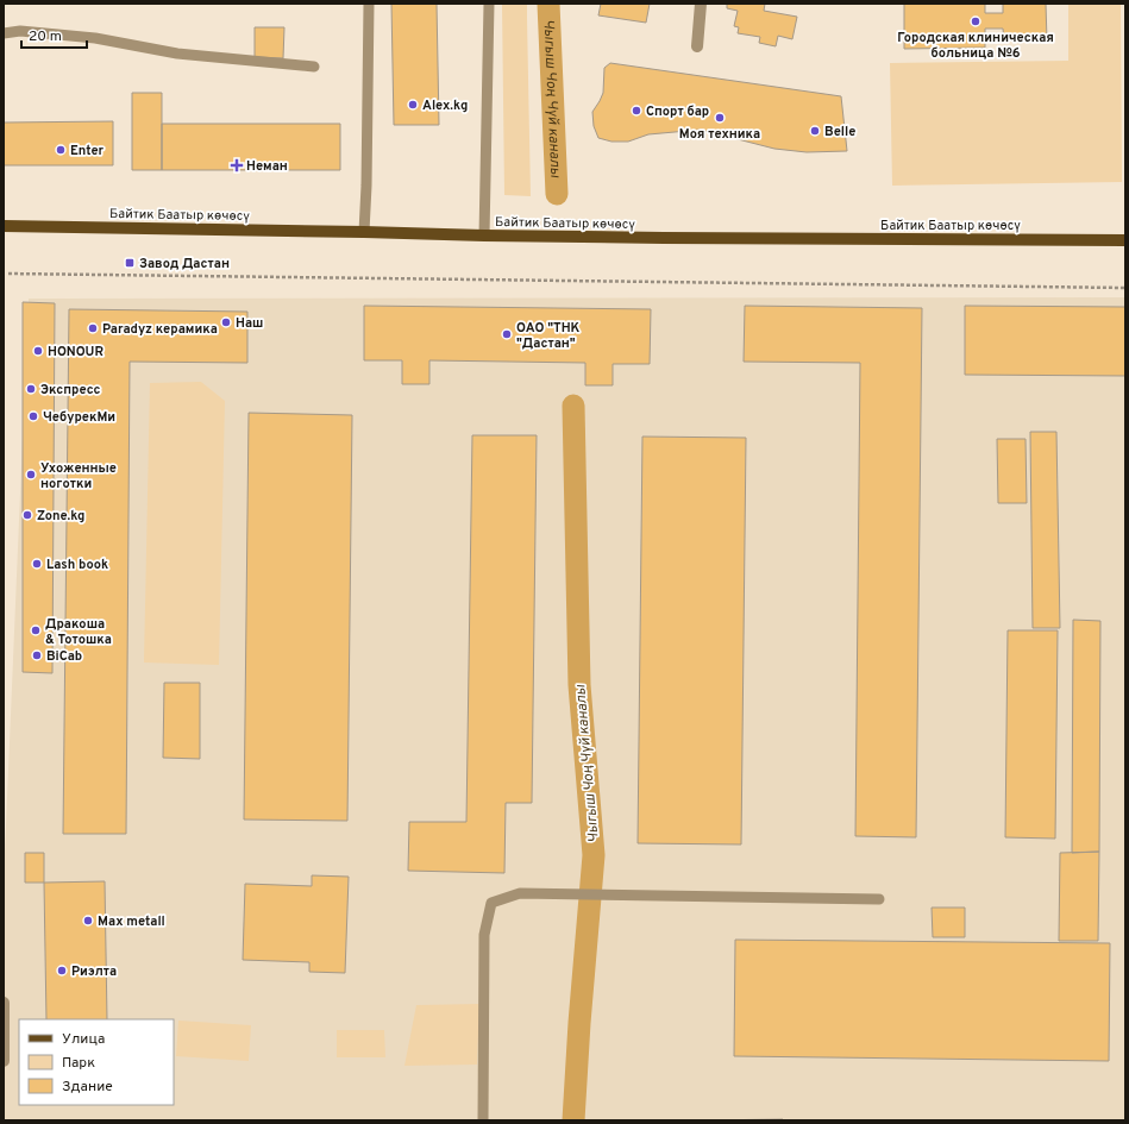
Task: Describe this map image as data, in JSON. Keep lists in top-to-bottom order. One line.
{"streets":{"main road":["Байтик Баатыр көчөсү"]},"water":["Чыгыш Чоң Чүй каналы"],"places":{"other":["Городская клиническая больница №6","Alex.kg","Спорт бар","Моя техника","Belle","Enter","Наш","Paradyz керамика","ОАО \"ТНК \"Дастан\"","HONOUR","Экспресс","ЧебурекМи","Ухоженные ноготки","Zone.kg","Lash book","Дракоша & Тотошка","BiCab","Max metall","Риэлта"],"health":["Неман"],"transit":["Завод Дастан"]},"legend":["Улица","Парк","Здание"],"scale_bar":"20 m"}
